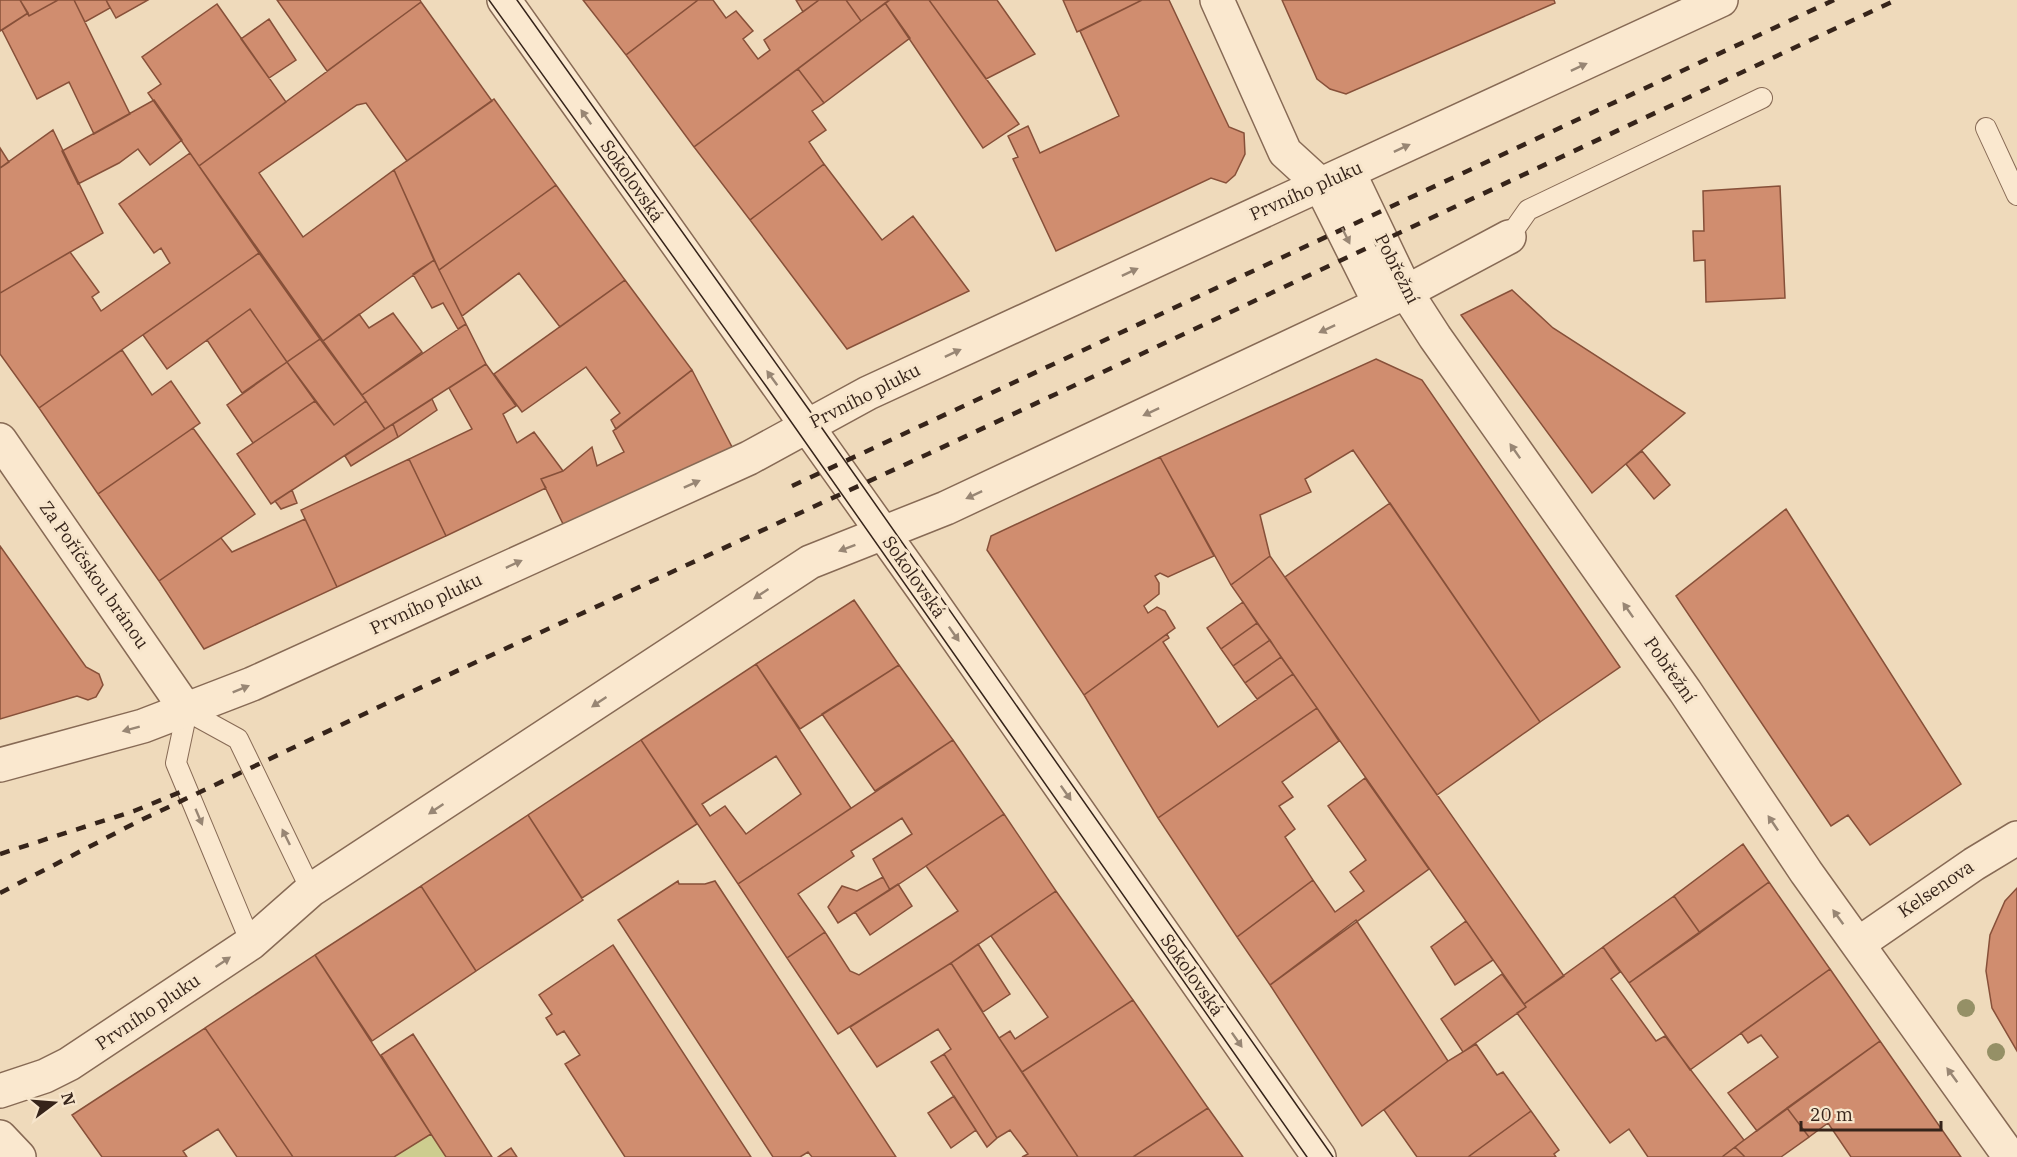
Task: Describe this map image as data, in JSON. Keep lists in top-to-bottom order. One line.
{"streets":{"street":["Sokolovská","Prvního pluku","Pobřežní","Za Poříčskou bránou","Kelsenova"]},"crossings":[["Sokolovská","Prvního pluku"],["Prvního pluku","Pobřežní"],["Prvního pluku","Za Poříčskou bránou"],["Pobřežní","Kelsenova"]],"one_way":["Pobřežní"],"scale_bar":"20 m","north":"right"}
